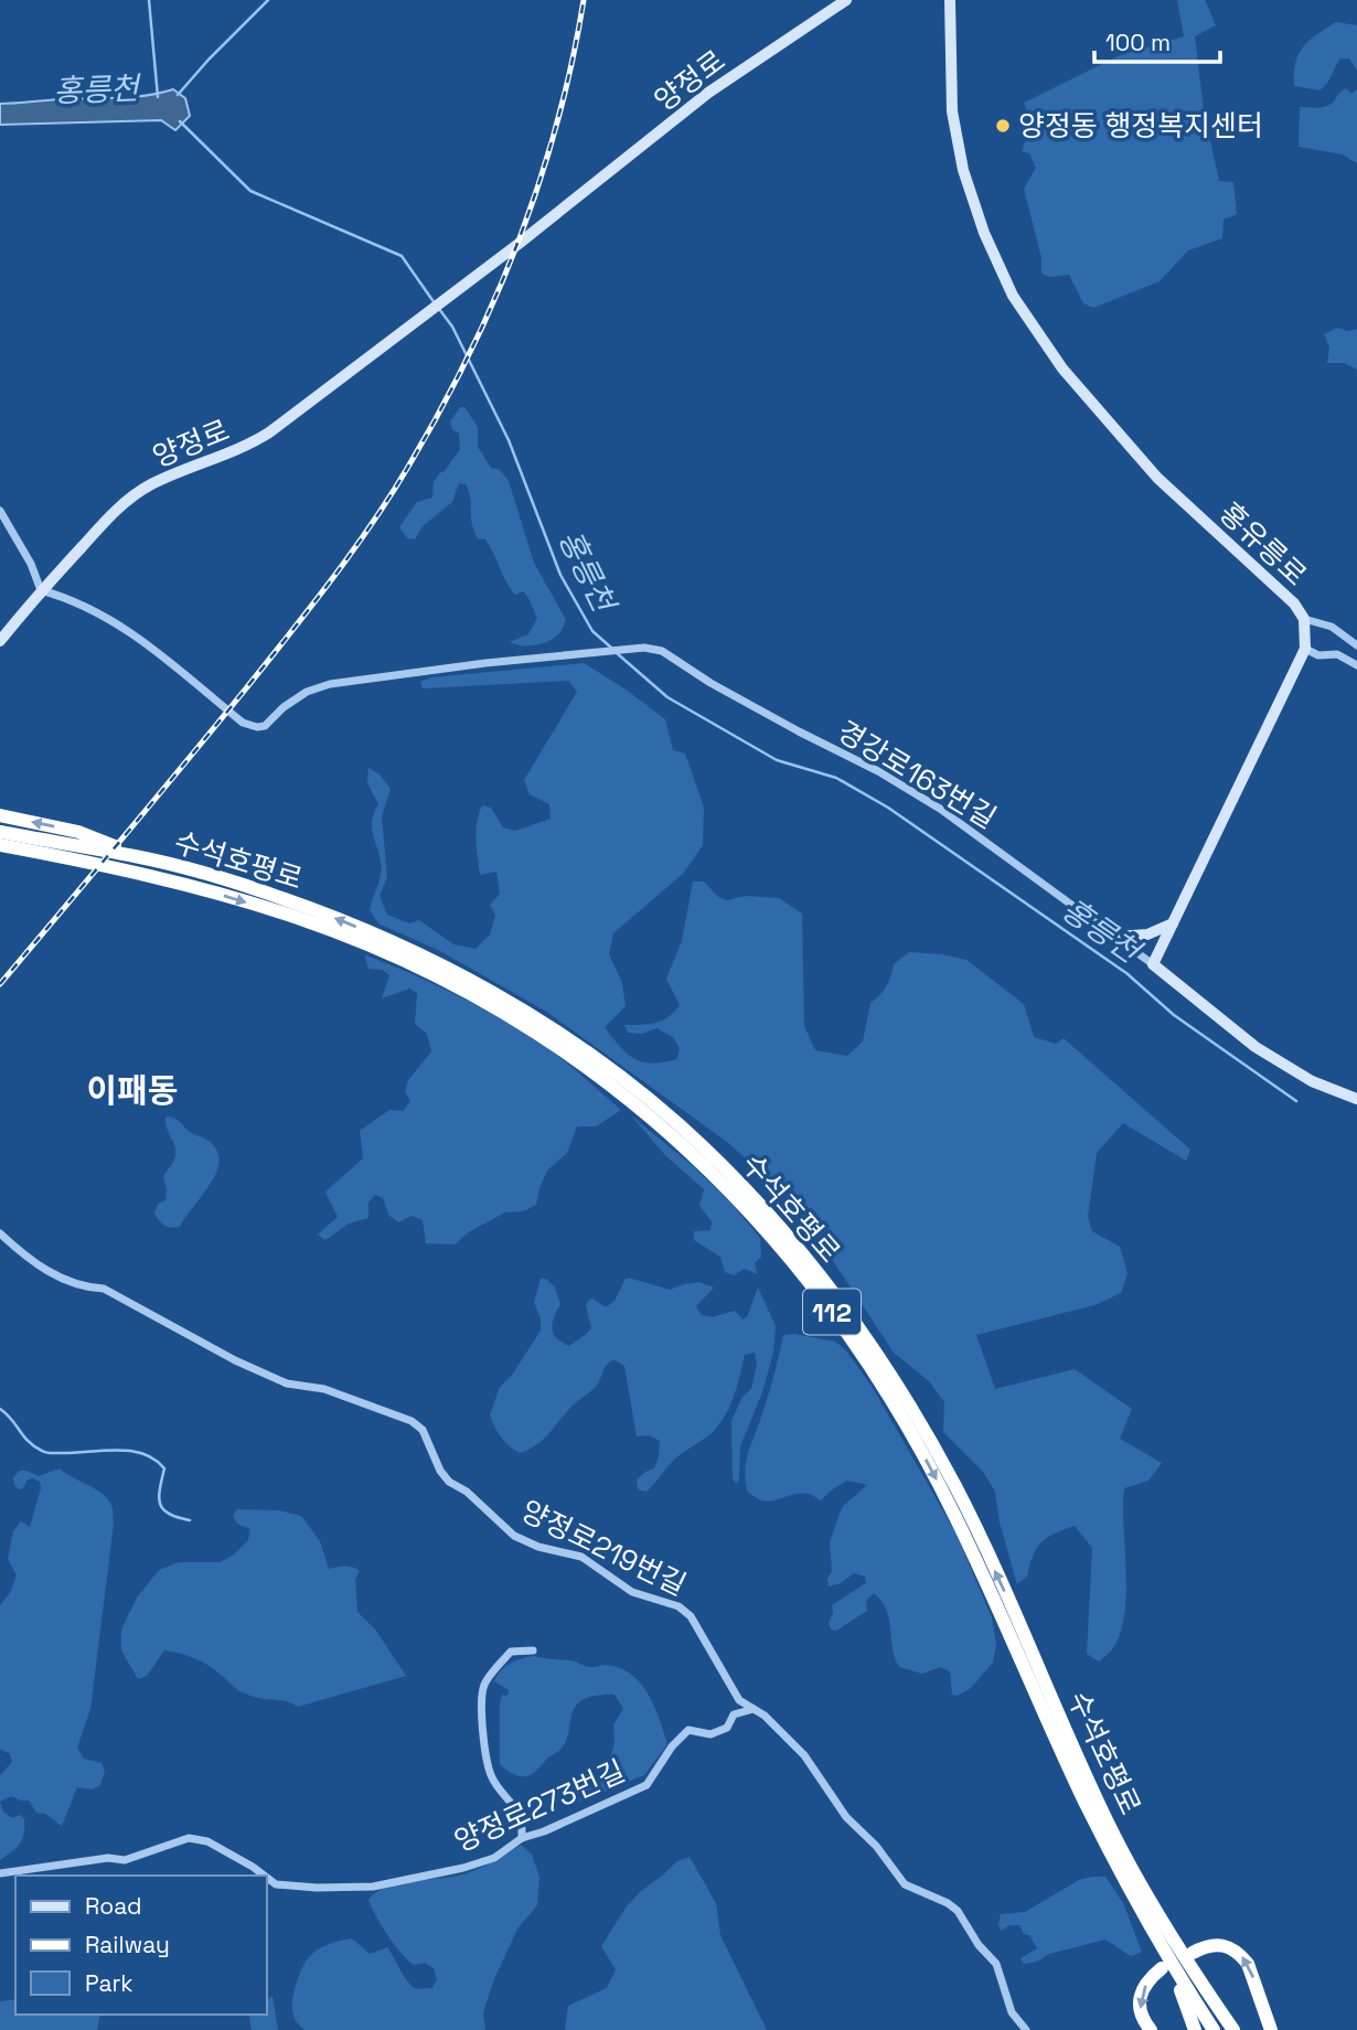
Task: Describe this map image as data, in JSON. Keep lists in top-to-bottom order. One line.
{"streets":{"highway":["수석호평로","112"],"street":["양정로","홍유릉로","경강로163번길","양정로219번길","양정로273번길"]},"crossings":[["양정로","경강로163번길"],["홍유릉로","경강로163번길"],["양정로219번길","양정로273번길"]],"districts":["이패동"],"water":["홍릉천"],"places":["양정동 행정복지센터"],"legend":["Road","Railway","Park"],"scale_bar":"100 m"}
